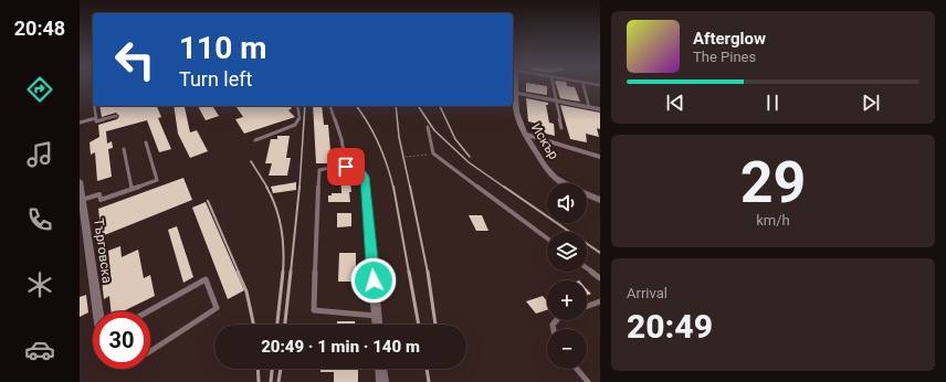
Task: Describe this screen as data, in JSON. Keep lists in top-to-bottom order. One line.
{"streets":{"street":["Искър","Търговска"]},"page":{"tabs":"20:48","turn":["110 m","Turn left"],"song":["Afterglow","The Pines"],"tile":[["29","km/h"],["Arrival","20:49"]],"map_buttons":["+","−"],"limit":"30","trip":"20:49 · 1 min · 140 m"}}
